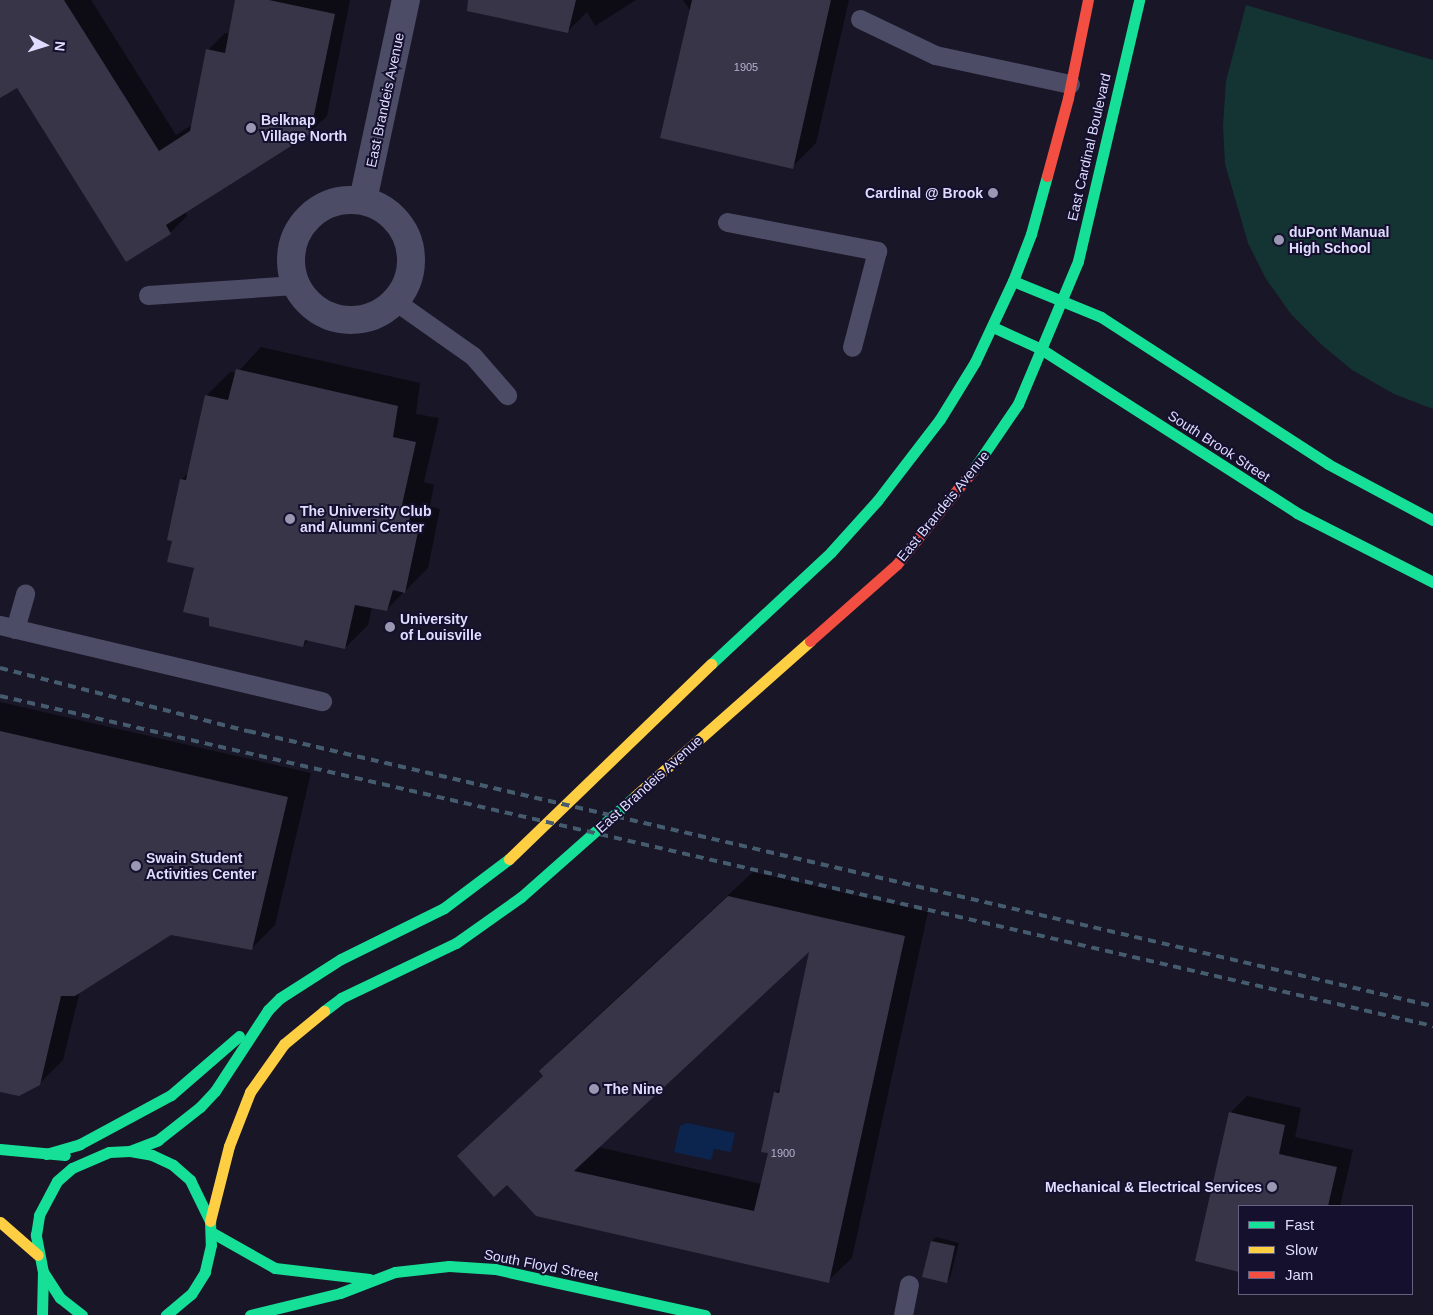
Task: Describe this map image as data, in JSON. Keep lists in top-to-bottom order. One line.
{"streets":{"main road":["East Brandeis Avenue","East Cardinal Boulevard","South Brook Street","South Floyd Street"]},"crossings":[["East Brandeis Avenue","East Cardinal Boulevard"],["East Brandeis Avenue","South Brook Street"],["East Brandeis Avenue","South Floyd Street"]],"places":["Belknap Village North","Cardinal @ Brook","duPont Manual High School","The University Club and Alumni Center","University of Louisville","Swain Student Activities Center","The Nine","Mechanical & Electrical Services"],"house_numbers":["1905","1900"],"legend":["Fast","Slow","Jam"],"north":"right"}
